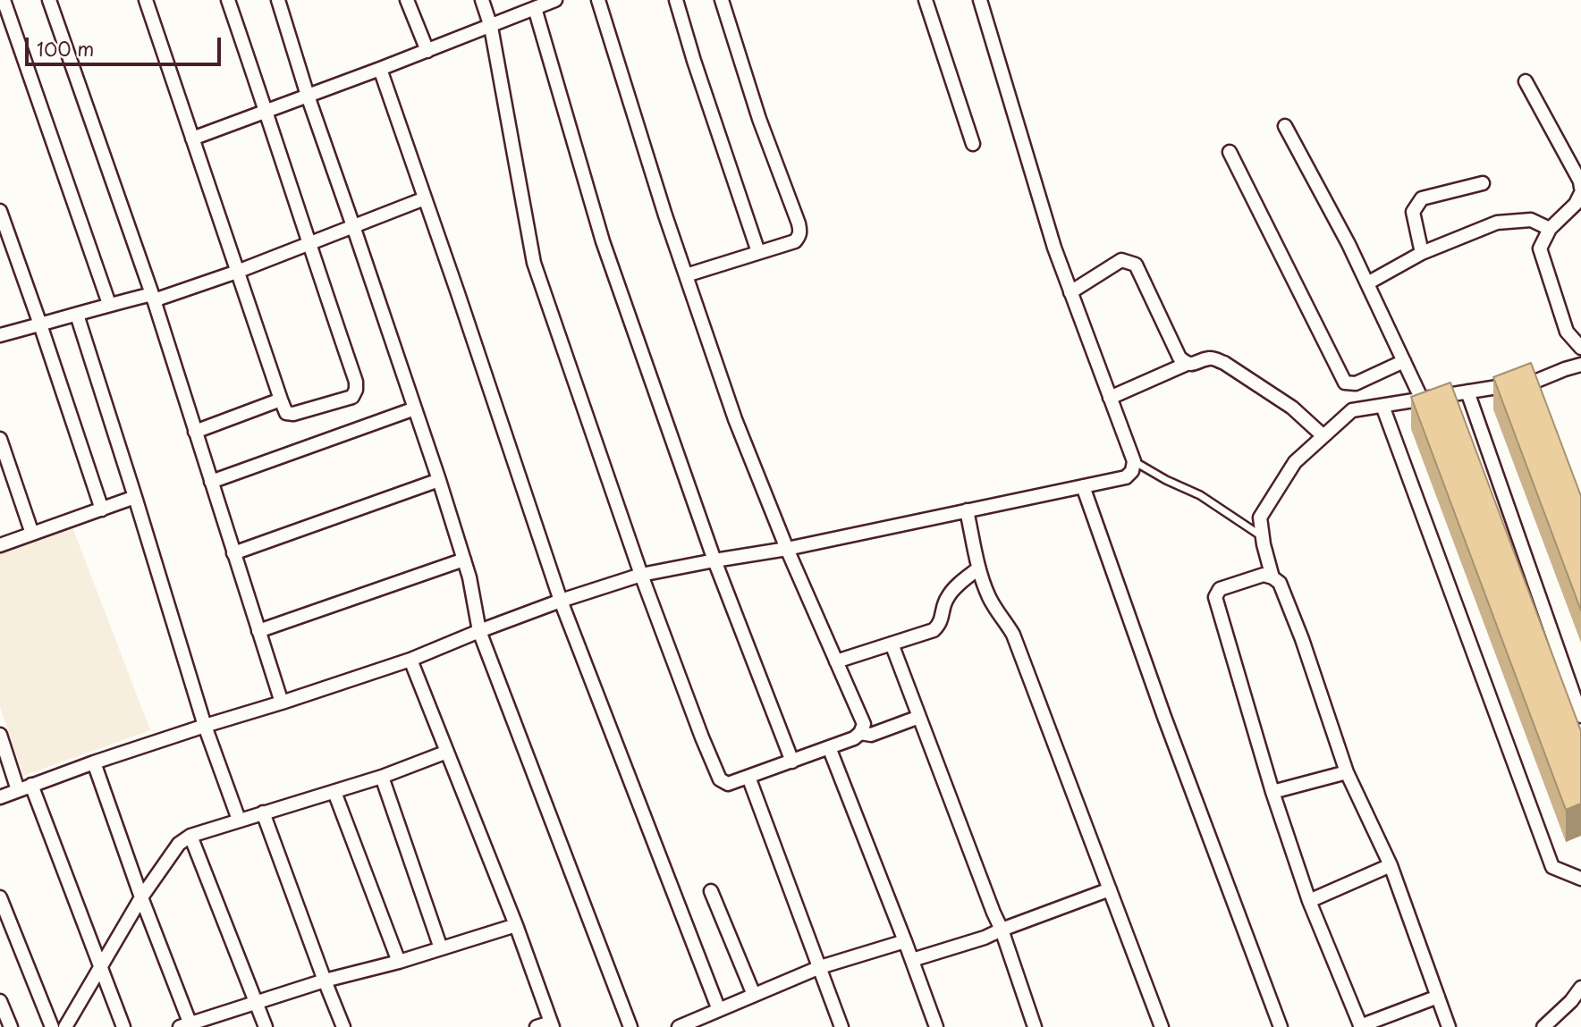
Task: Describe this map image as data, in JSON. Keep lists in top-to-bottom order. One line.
{"scale_bar":"100 m"}
